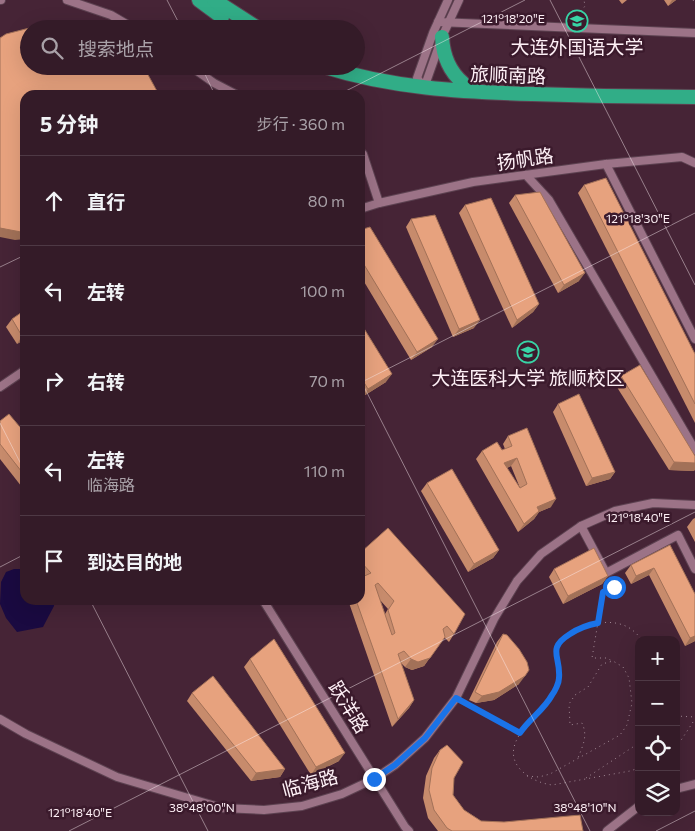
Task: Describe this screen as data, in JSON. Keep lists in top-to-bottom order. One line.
{"streets":{"highway":["旅顺南路"],"street":["扬帆路","跃洋路","临海路"]},"crossings":[["跃洋路","临海路"]],"places":{"school or university":["大连外国语大学","大连医科大学 旅顺校区"]},"page":{"search":"搜索地点","heading":["5 分钟","步行 · 360 m"],"list":[["直行","80 m"],["左转","100 m"],["右转","70 m"],["左转","临海路","110 m"],"到达目的地"],"map_buttons":["+","−"]},"coordinates":["121°18'20\"E","121°18'30\"E","121°18'40\"E","38°48'00\"N","38°48'10\"N"]}
